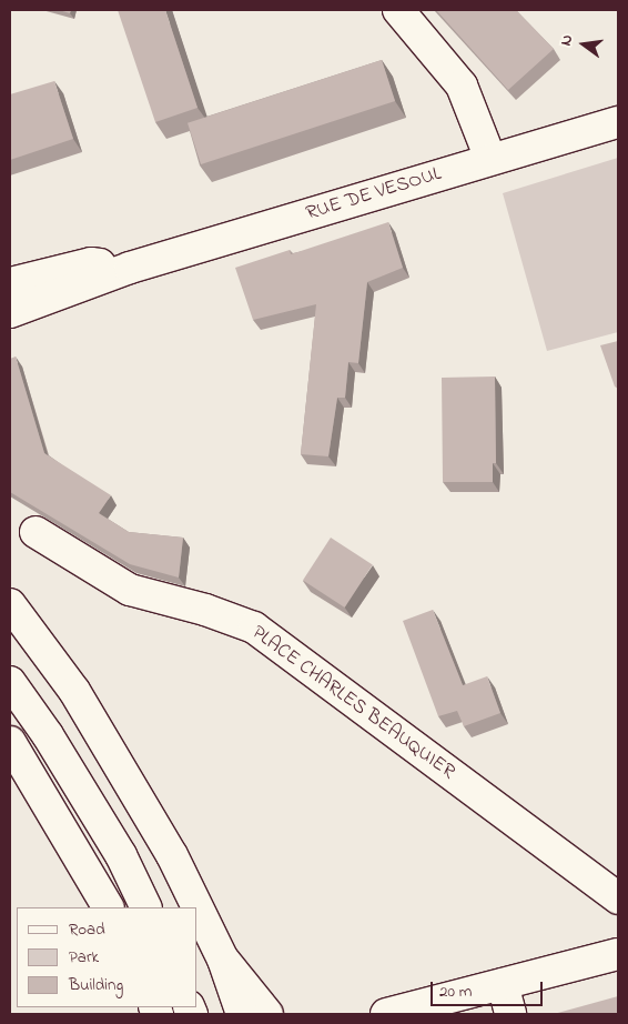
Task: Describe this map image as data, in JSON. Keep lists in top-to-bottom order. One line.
{"streets":{"main road":["RUE DE VESOUL","PLACE CHARLES BEAUQUIER"]},"legend":["Road","Park","Building"],"scale_bar":"20 m","north":"left"}
